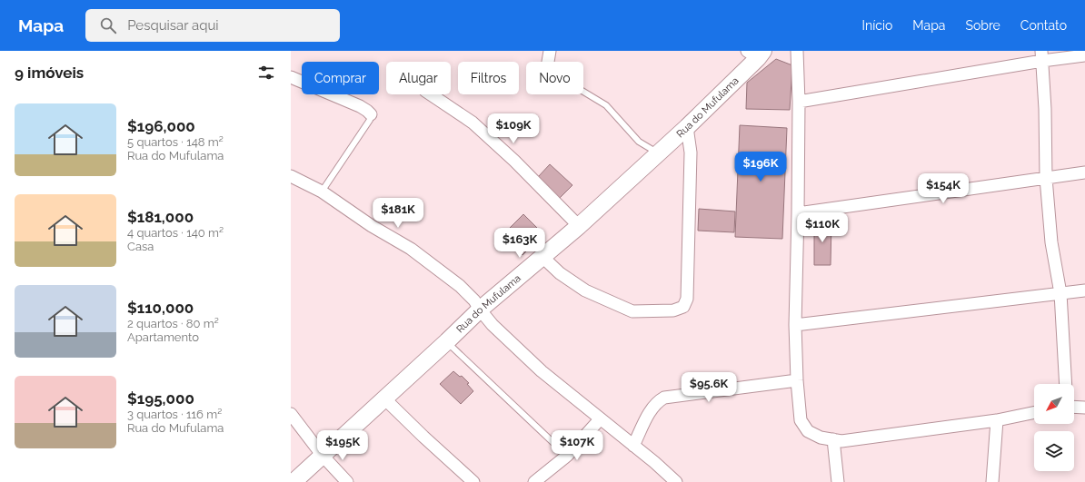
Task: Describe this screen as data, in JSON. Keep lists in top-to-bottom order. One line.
{"streets":{"street":["Rua do Mufulama"]},"north":"bottom left","page":{"header":"Mapa","search":"Pesquisar aqui","nav":["Início","Mapa","Sobre","Contato"],"heading":"9 imóveis","chip":["Comprar","Alugar","Filtros","Novo"],"list":[{"name":"$196,000","note":"5 quartos · 148 m² · Rua do Mufulama"},{"name":"$181,000","note":"4 quartos · 140 m² · Casa"},{"name":"$110,000","note":"2 quartos · 80 m² · Apartamento"},{"name":"$195,000","note":"3 quartos · 116 m² · Rua do Mufulama"}],"price":["$109K","$196K","$154K","$181K","$110K","$163K","$95.6K","$195K","$107K"]}}
